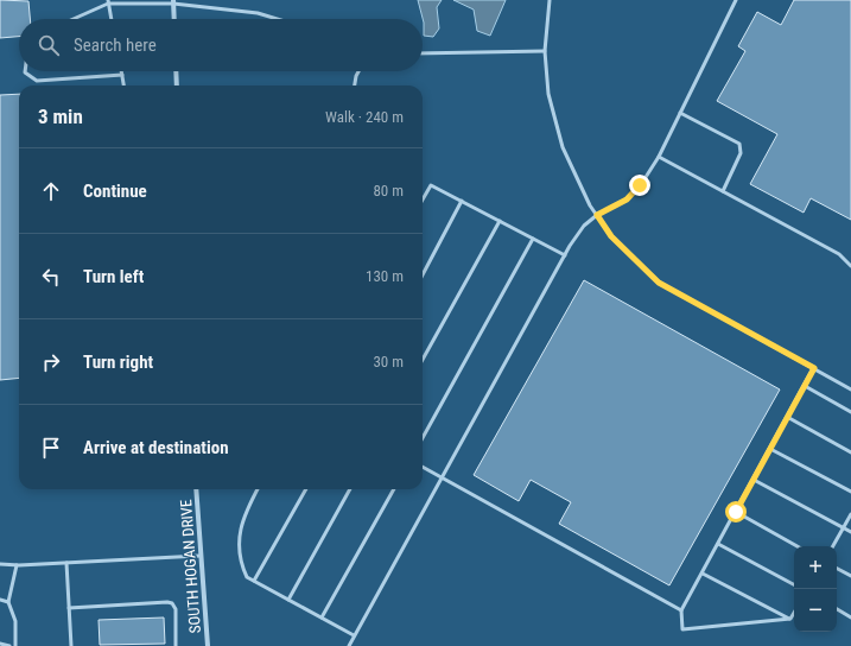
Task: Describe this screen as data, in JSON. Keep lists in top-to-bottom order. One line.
{"streets":{"street":["SOUTH HOGAN DRIVE"]},"page":{"search":"Search here","heading":["3 min","Walk · 240 m"],"list":[["Continue","80 m"],["Turn left","130 m"],["Turn right","30 m"],"Arrive at destination"],"map_buttons":["+","−"]}}
